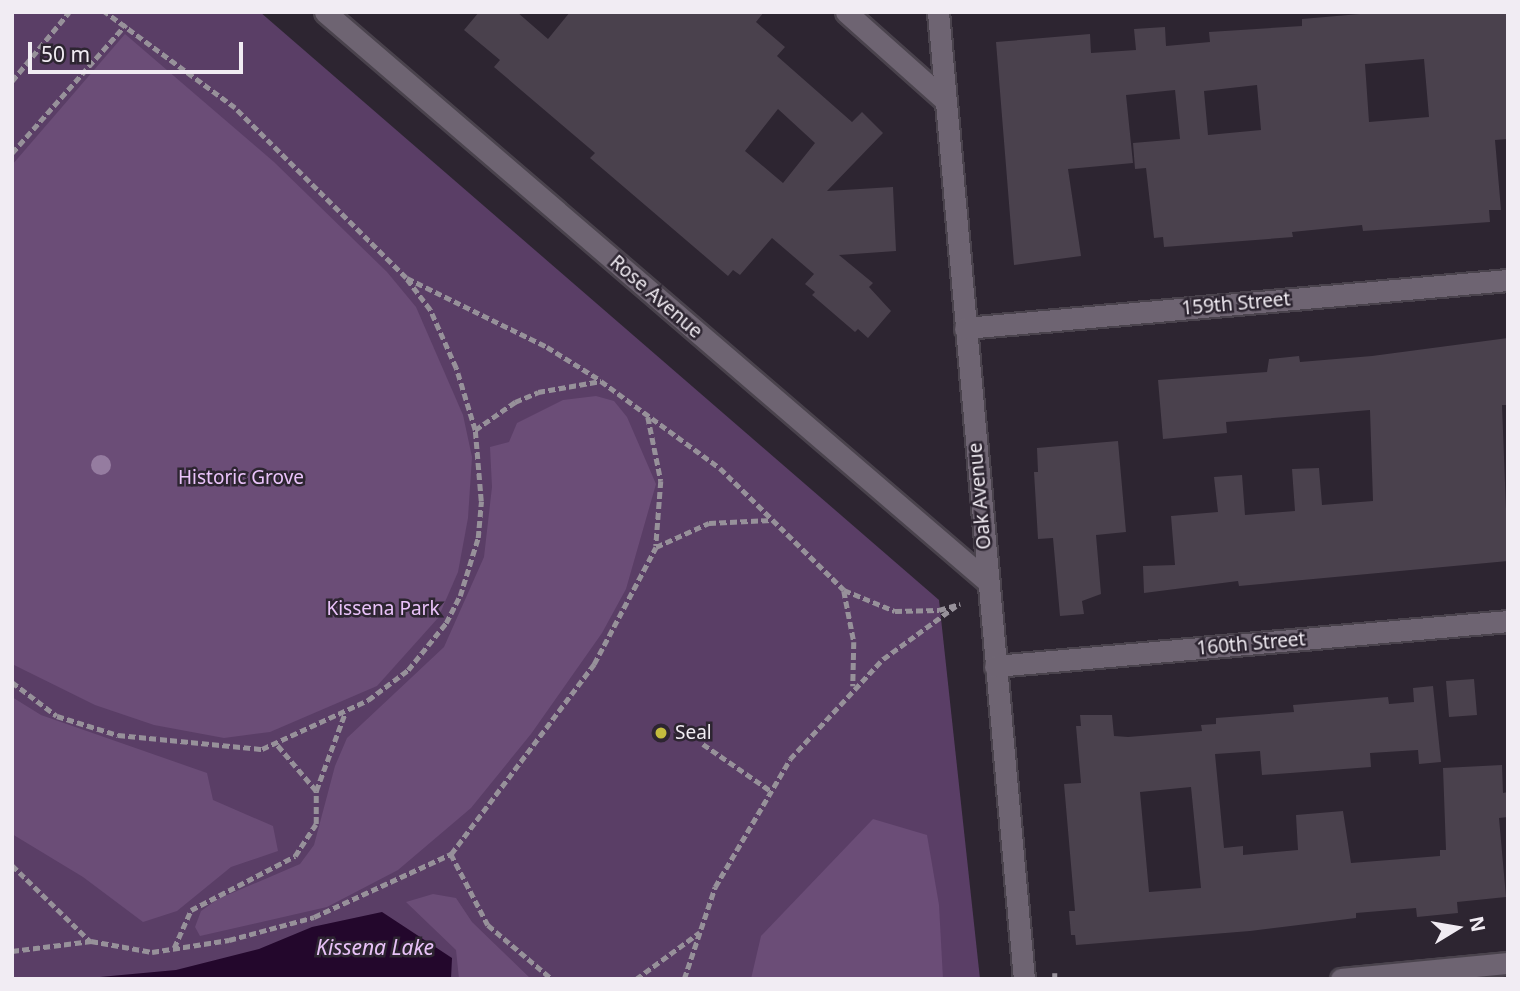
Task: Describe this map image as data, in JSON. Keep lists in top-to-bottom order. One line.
{"streets":{"street":["Rose Avenue","159th Street","Oak Avenue","160th Street"]},"crossings":[["Rose Avenue","Oak Avenue"],["159th Street","Oak Avenue"],["Oak Avenue","160th Street"]],"water":["Kissena Lake"],"parks":["Historic Grove","Kissena Park"],"places":["Seal"],"scale_bar":"50 m","north":"right"}
